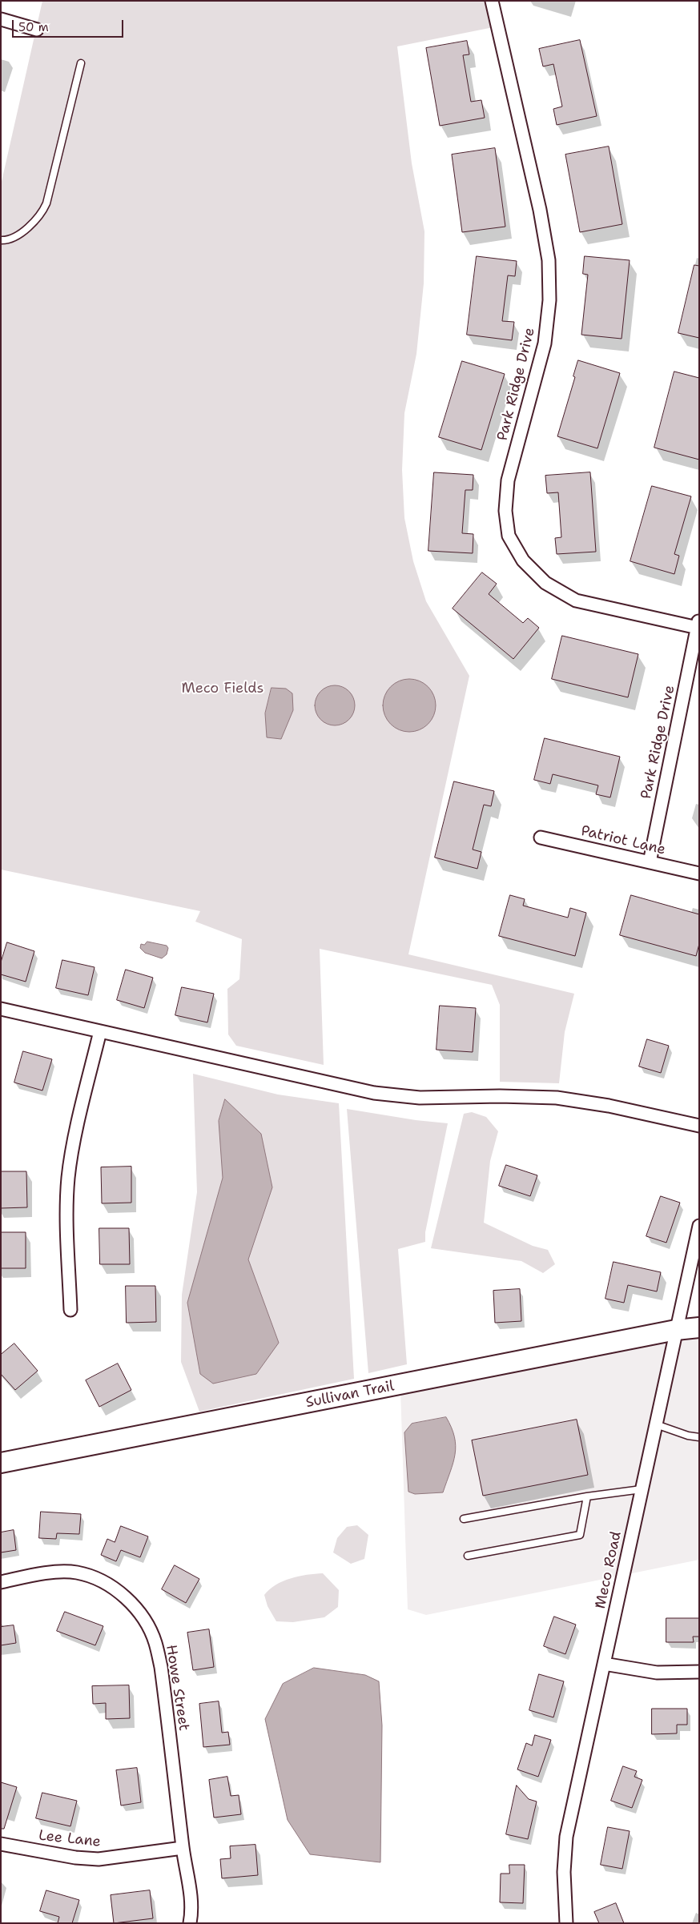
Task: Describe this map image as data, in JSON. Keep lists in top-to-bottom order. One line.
{"streets":{"main road":["Sullivan Trail"],"street":["Park Ridge Drive","Patriot Lane","Meco Road","Howe Street","Lee Lane"]},"crossings":[["Park Ridge Drive","Patriot Lane"],["Sullivan Trail","Meco Road"],["Howe Street","Lee Lane"]],"parks":["Meco Fields"],"scale_bar":"50 m"}
